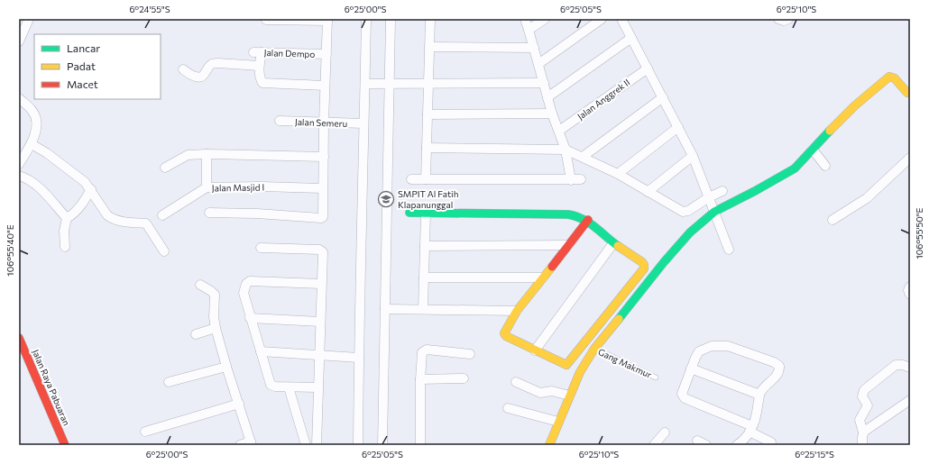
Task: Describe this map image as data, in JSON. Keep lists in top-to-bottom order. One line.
{"streets":{"street":["Jalan Dempo","Jalan Anggrek II","Jalan Semeru","Jalan Masjid I","Jalan Raya Pabuaran"],"lane":["Gang Makmur"]},"places":{"school or university":["SMPIT Al Fatih Klapanunggal"]},"legend":["Lancar","Padat","Macet"],"coordinates":["6°24'55\"S","6°25'00\"S","6°25'05\"S","6°25'10\"S","106°55'50\"E","106°55'40\"E","6°25'15\"S"]}
